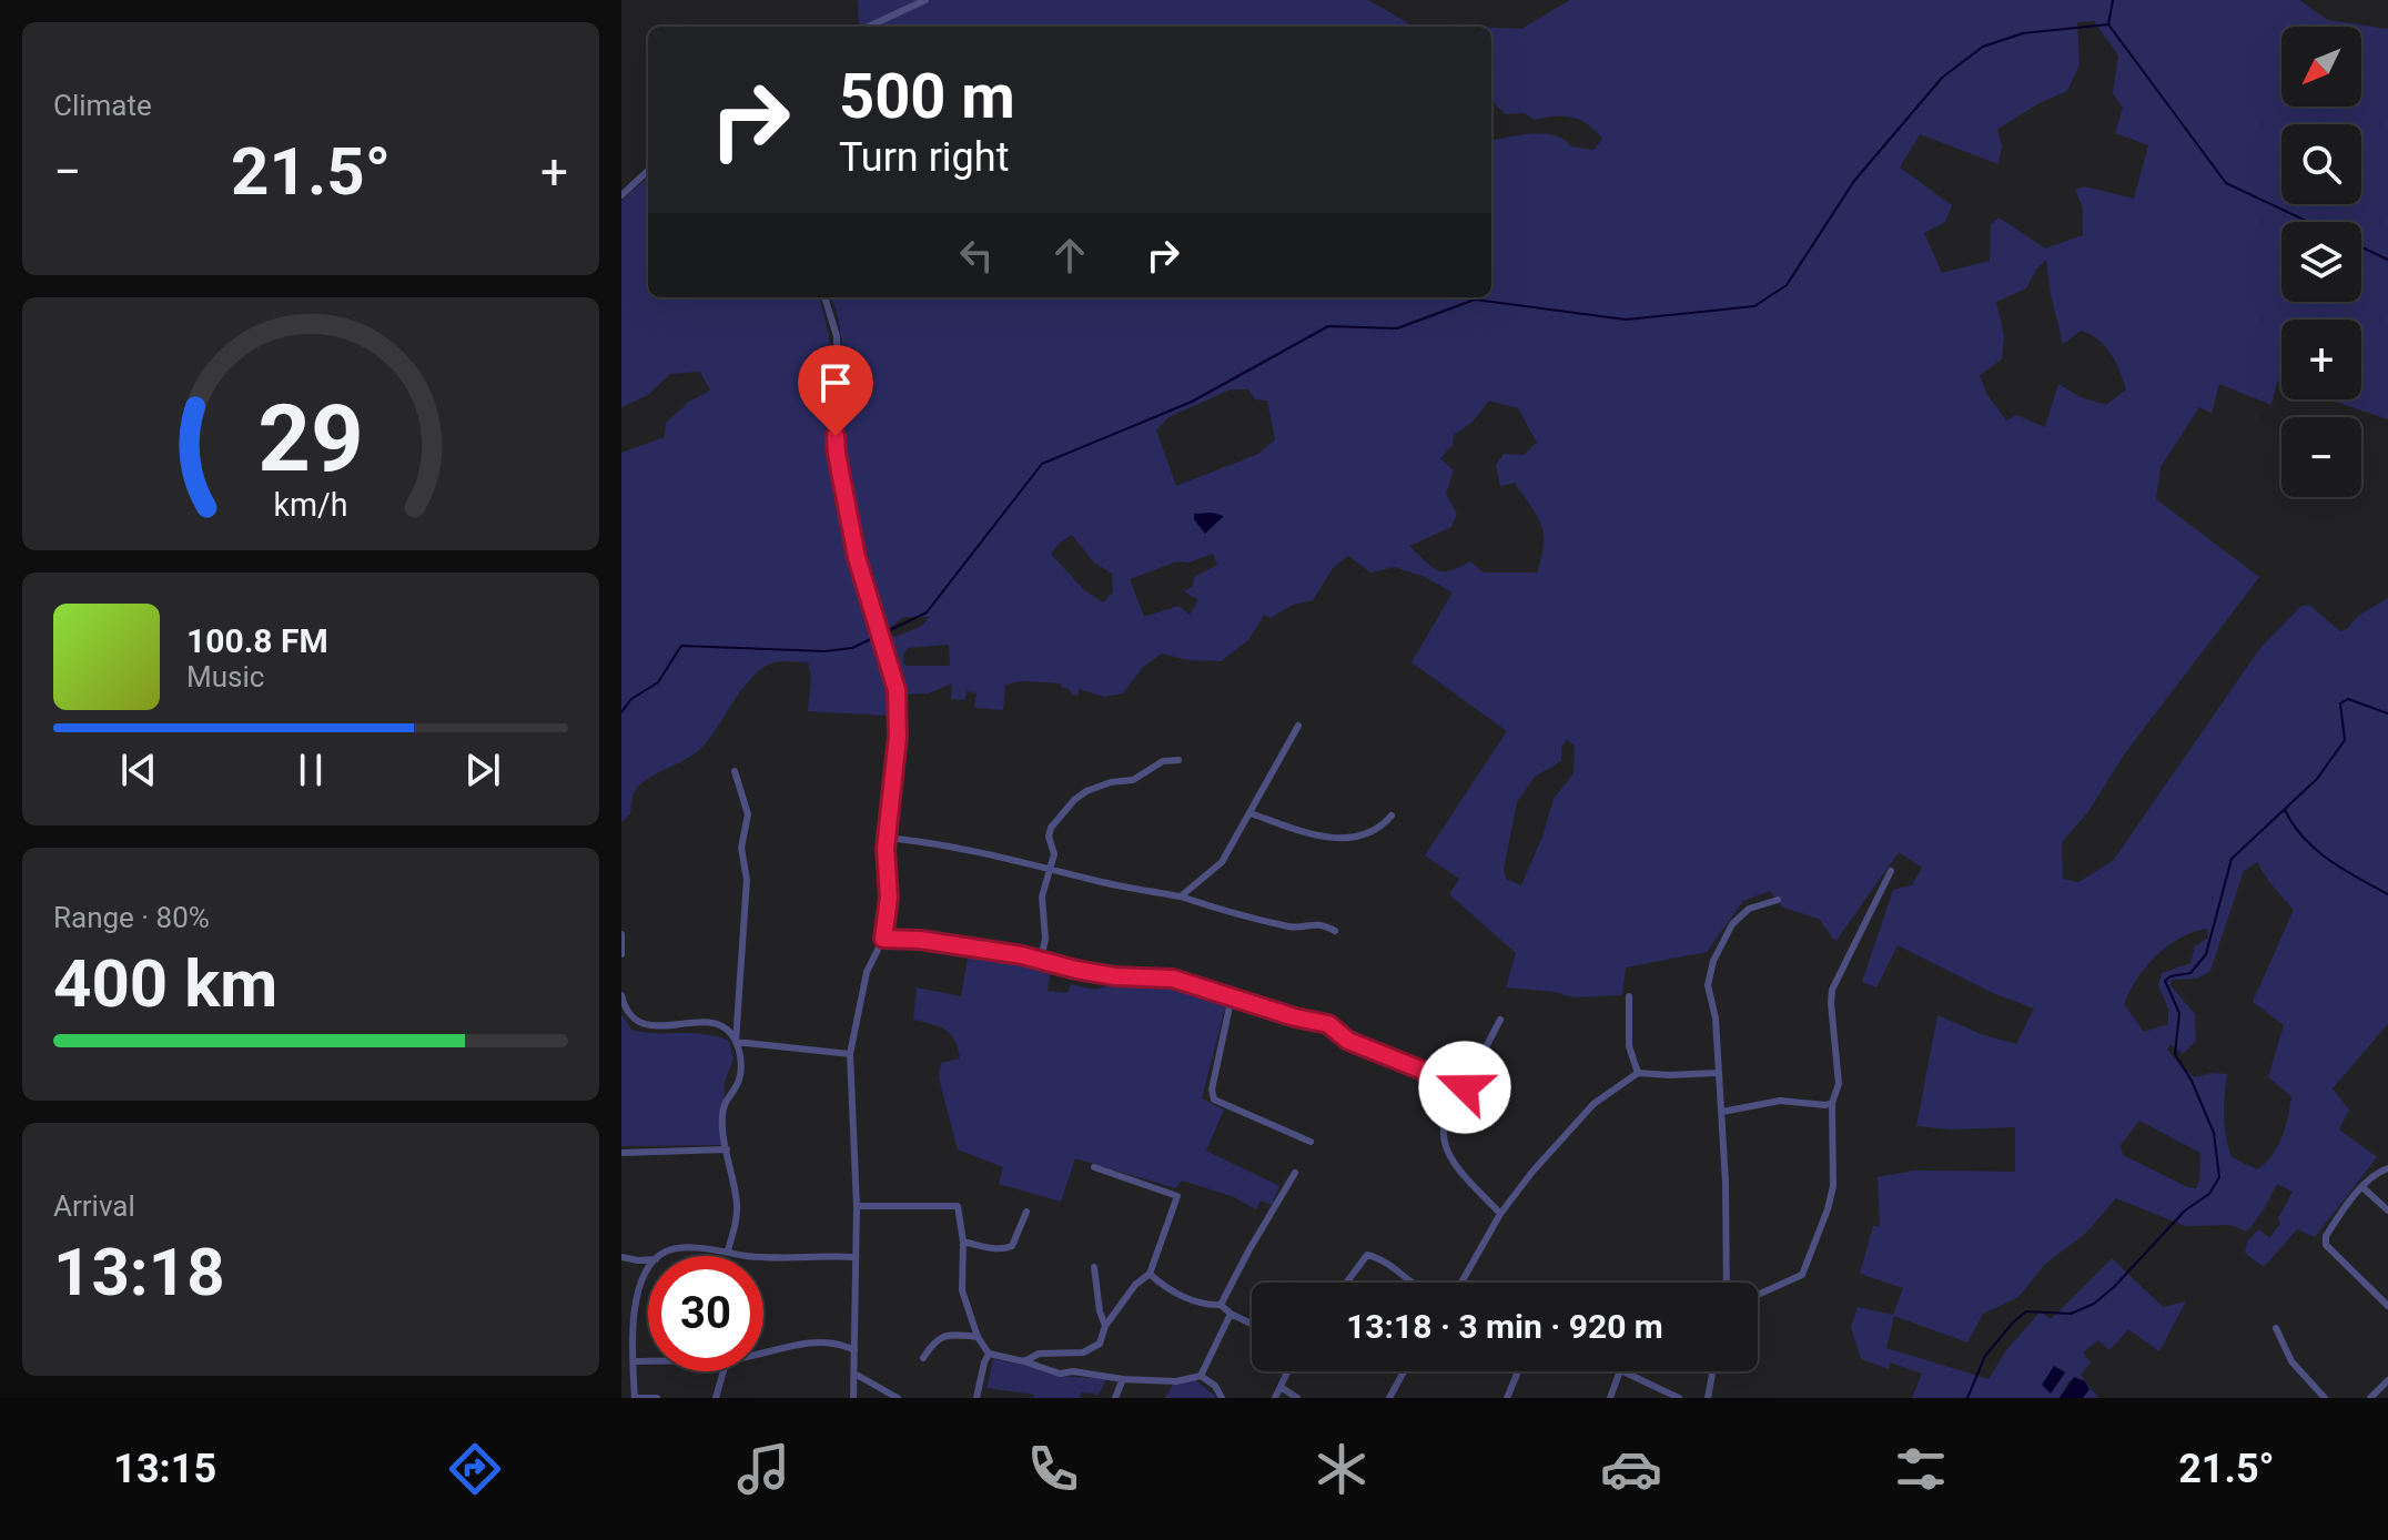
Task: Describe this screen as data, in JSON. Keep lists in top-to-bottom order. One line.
{"north":"bottom left","page":{"tile":["Climate",["Range · 80%","400 km"],["Arrival","13:18"]],"map_buttons":["+","−"],"turn":["500 m","Turn right"],"heat":["−","21.5°","+"],"song":["100.8 FM","Music"],"limit":"30","trip":"13:18 · 3 min · 920 m","tabs":["13:15","21.5°"],"gauge":["29","km/h"]}}
